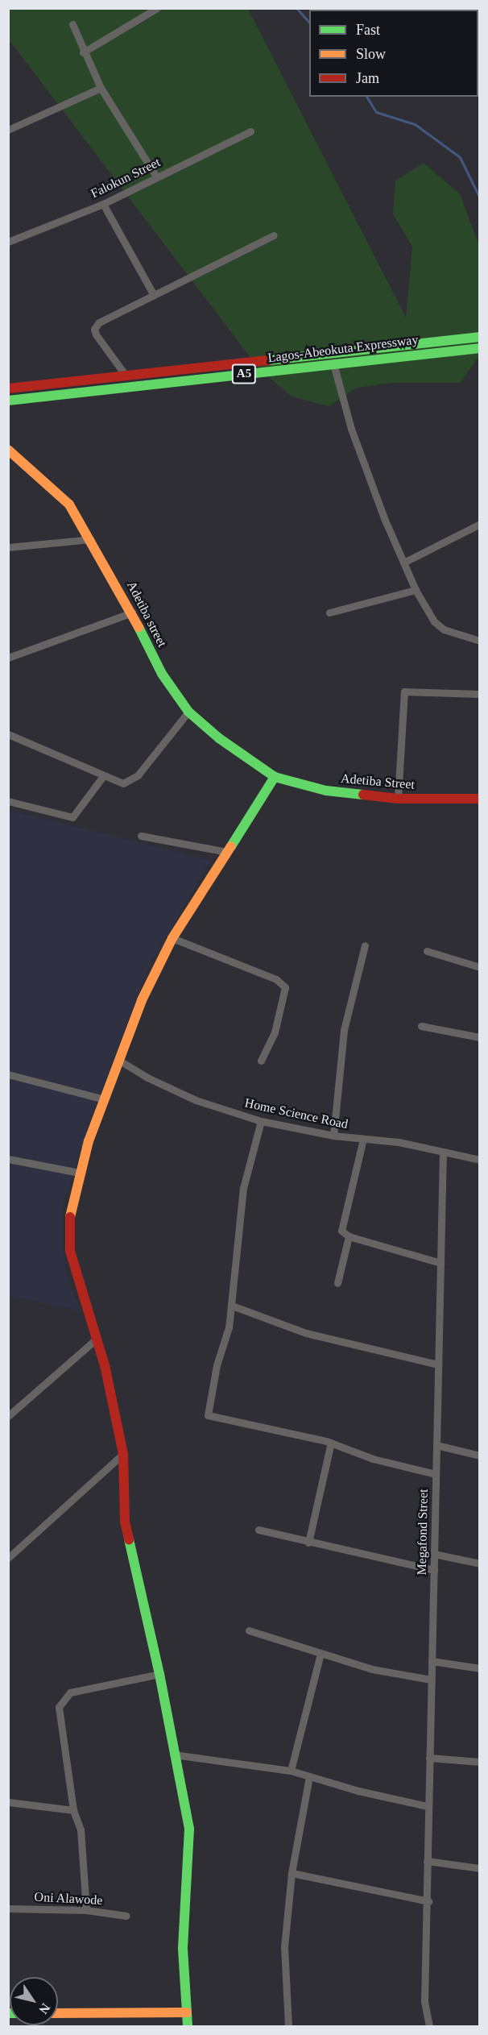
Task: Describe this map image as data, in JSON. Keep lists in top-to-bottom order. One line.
{"streets":{"main road":["Lagos-Abeokuta Expressway","A5","Adetiba street","Adetiba Street"],"street":["Falokun Street","Home Science Road","Megafond Street","Oni Alawode"]},"crossings":[["Adetiba street","Adetiba Street"],["Home Science Road","Megafond Street"]],"legend":["Fast","Slow","Jam"],"north":"bottom right"}
